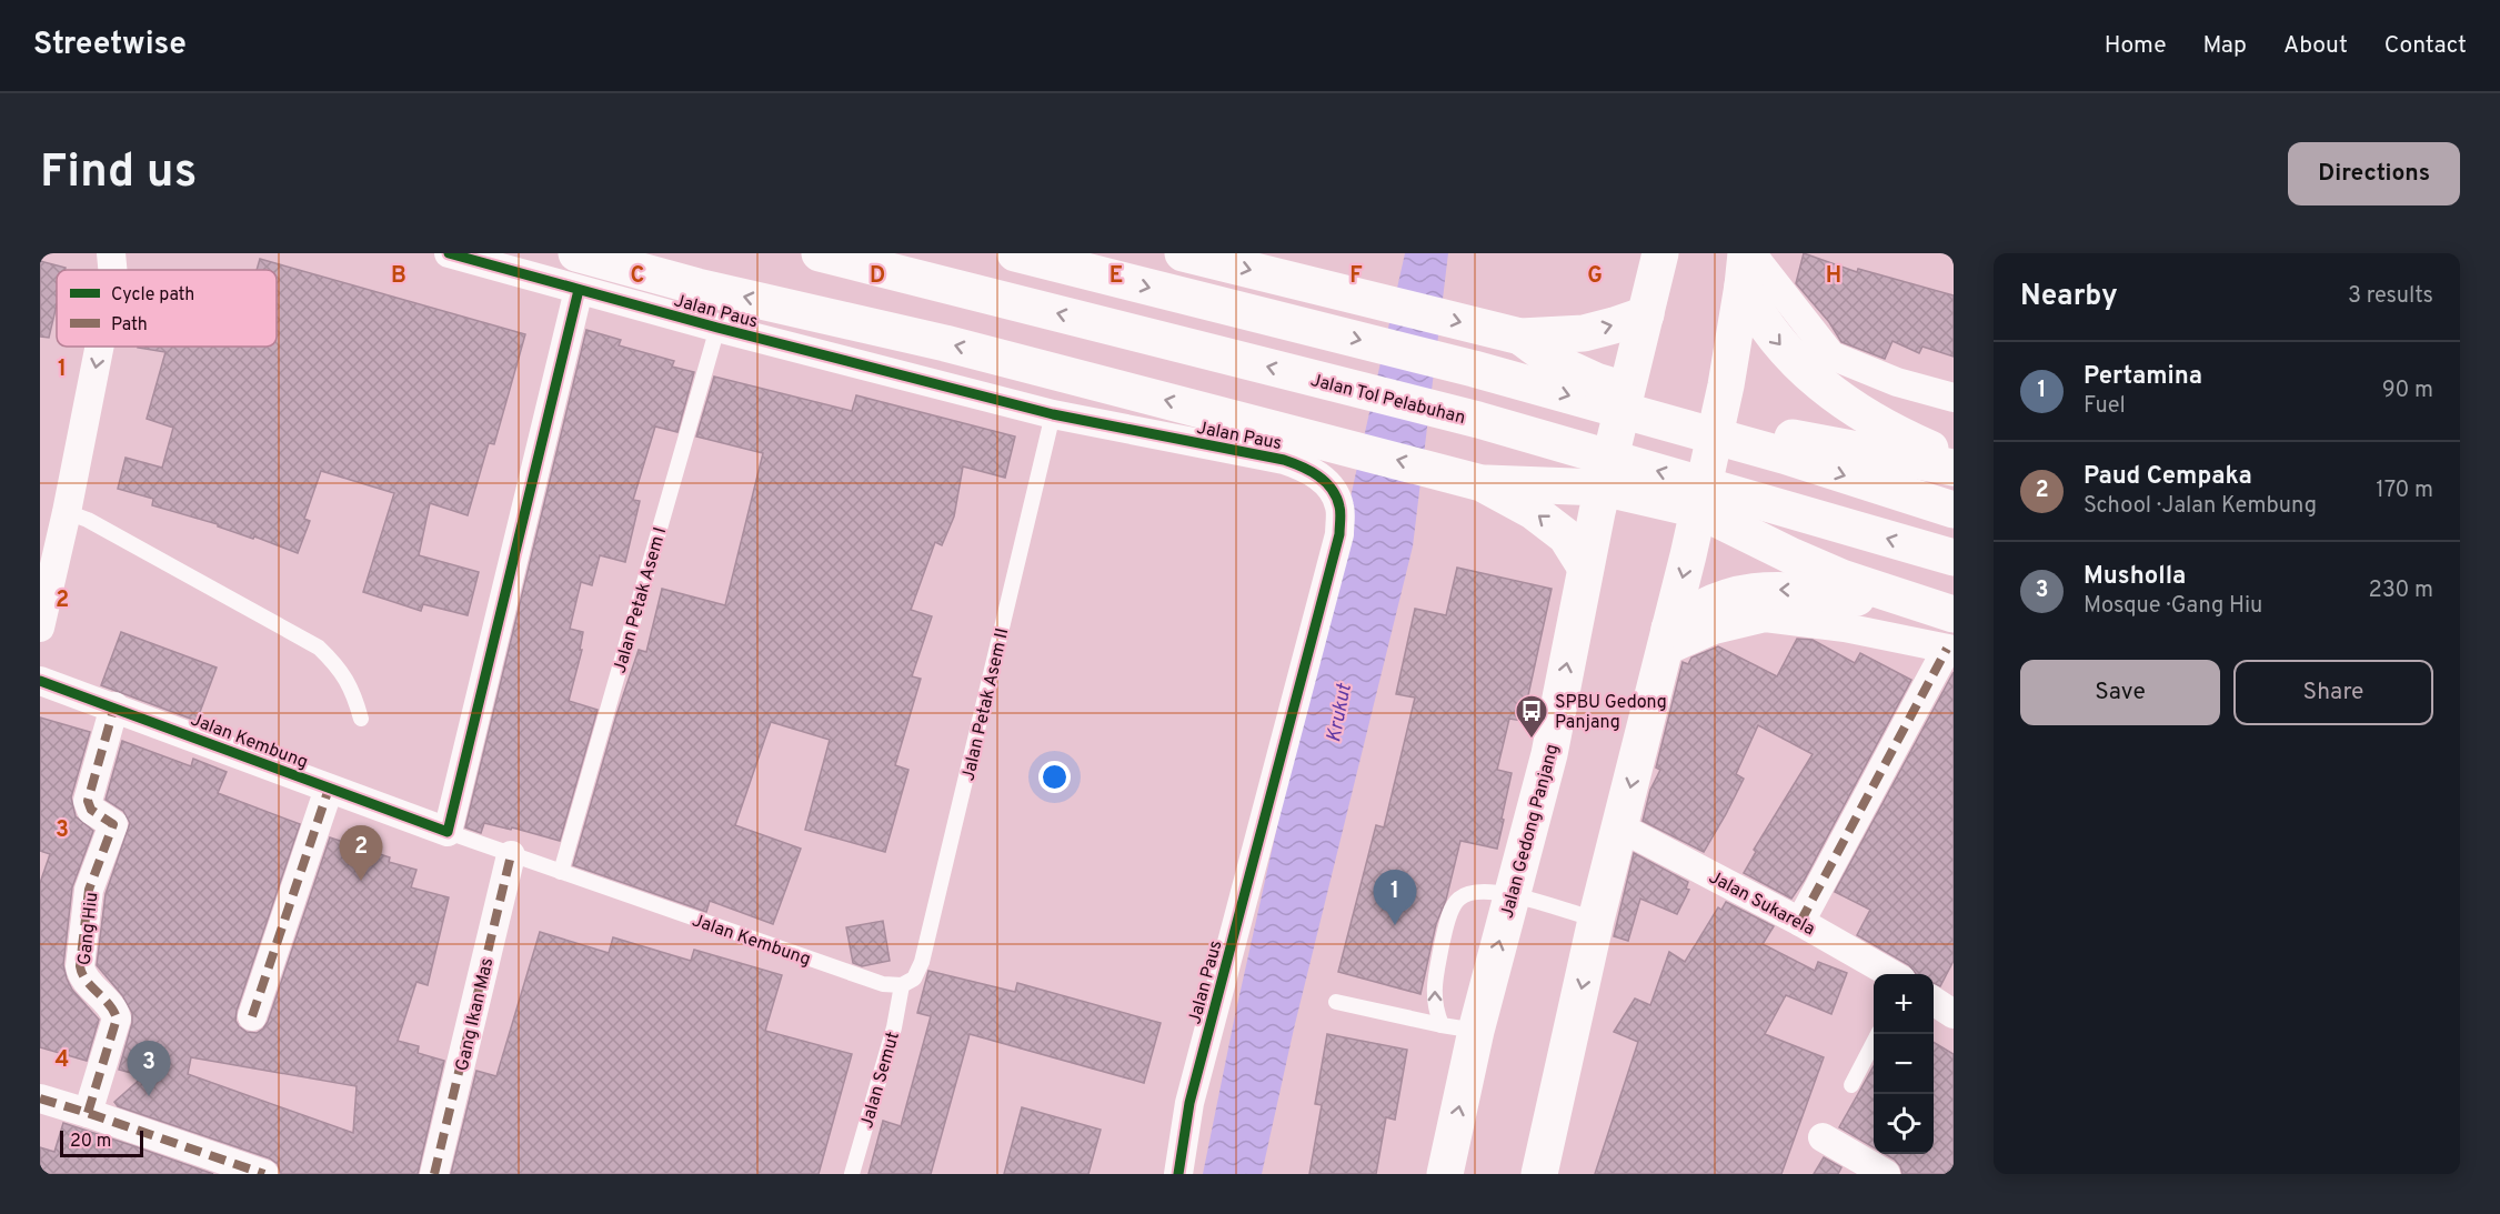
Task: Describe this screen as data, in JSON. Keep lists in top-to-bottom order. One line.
{"streets":{"main road":["Jalan Tol Pelabuhan","Jalan Gedong Panjang"],"street":["Jalan Paus","Jalan Kembung","Jalan Sukarela","Gang Hiu","Gang Ikan Mas"],"lane":["Jalan Petak Asem I","Jalan Petak Asem II","Jalan Semut"]},"crossings":[["Jalan Paus","Jalan Petak Asem I"],["Jalan Paus","Jalan Petak Asem II"],["Jalan Petak Asem I","Jalan Kembung"],["Jalan Petak Asem II","Jalan Kembung"],["Jalan Petak Asem II","Jalan Semut"],["Jalan Kembung","Gang Hiu"],["Jalan Kembung","Gang Ikan Mas"],["Jalan Kembung","Jalan Semut"]],"water":["Krukut"],"places":{"bus stop":["SPBU Gedong Panjang"]},"legend":["Cycle path","Path"],"scale_bar":"20 m","page":{"header":"Streetwise","nav":["Home","Map","About","Contact"],"buttons":["Directions",["Save","Share"]],"title":"Find us","heading":["Nearby","3 results"],"list":[{"mark":"1","name":"Pertamina","note":"Fuel","value":"90 m"},{"mark":"2","name":"Paud Cempaka","note":"School · Jalan Kembung","value":"170 m"},{"mark":"3","name":"Musholla","note":"Mosque · Gang Hiu","value":"230 m"}],"pins":["2","1","3"],"map_buttons":["+","−"],"scale":"20 m"},"grid":{"columns":["B","C","D","E","F","G","H"],"rows":["1","2","3","4"]}}
